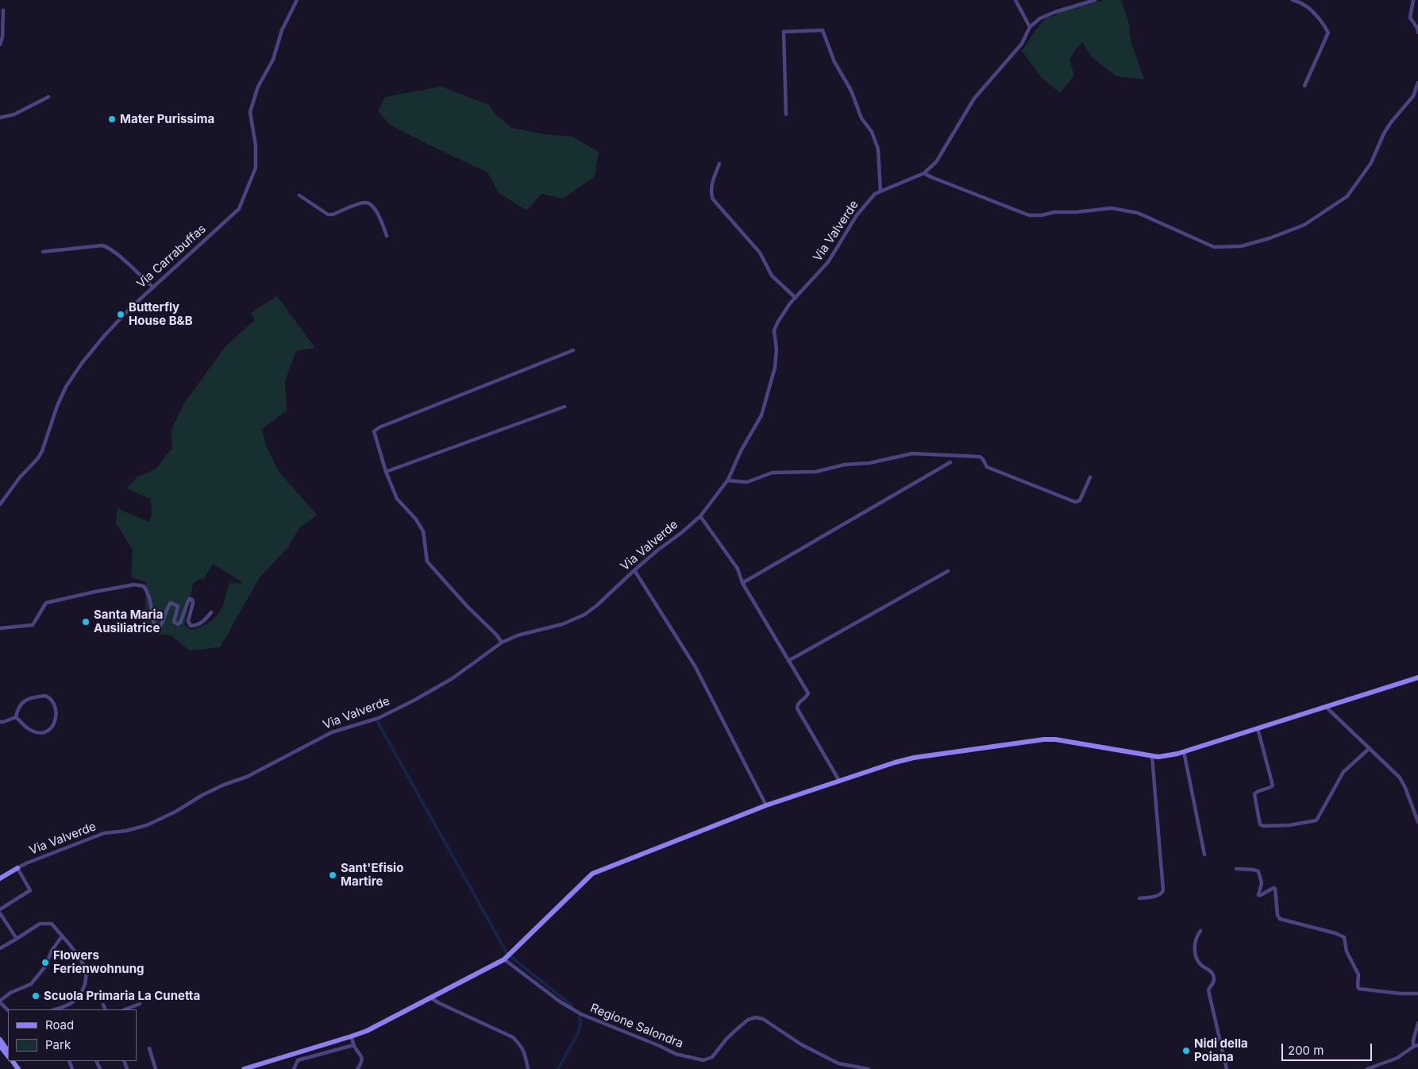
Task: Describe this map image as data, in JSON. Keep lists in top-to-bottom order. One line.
{"streets":{"main road":["Via Valverde"],"street":["Via Carrabuffas","Regione Salondra"]},"places":["Mater Purissima","Butterfly House B&B","Santa Maria Ausiliatrice","Sant'Efisio Martire","Flowers Ferienwohnung","Scuola Primaria La Cunetta","Nidi della Poiana"],"legend":["Road","Park"],"scale_bar":"200 m"}
